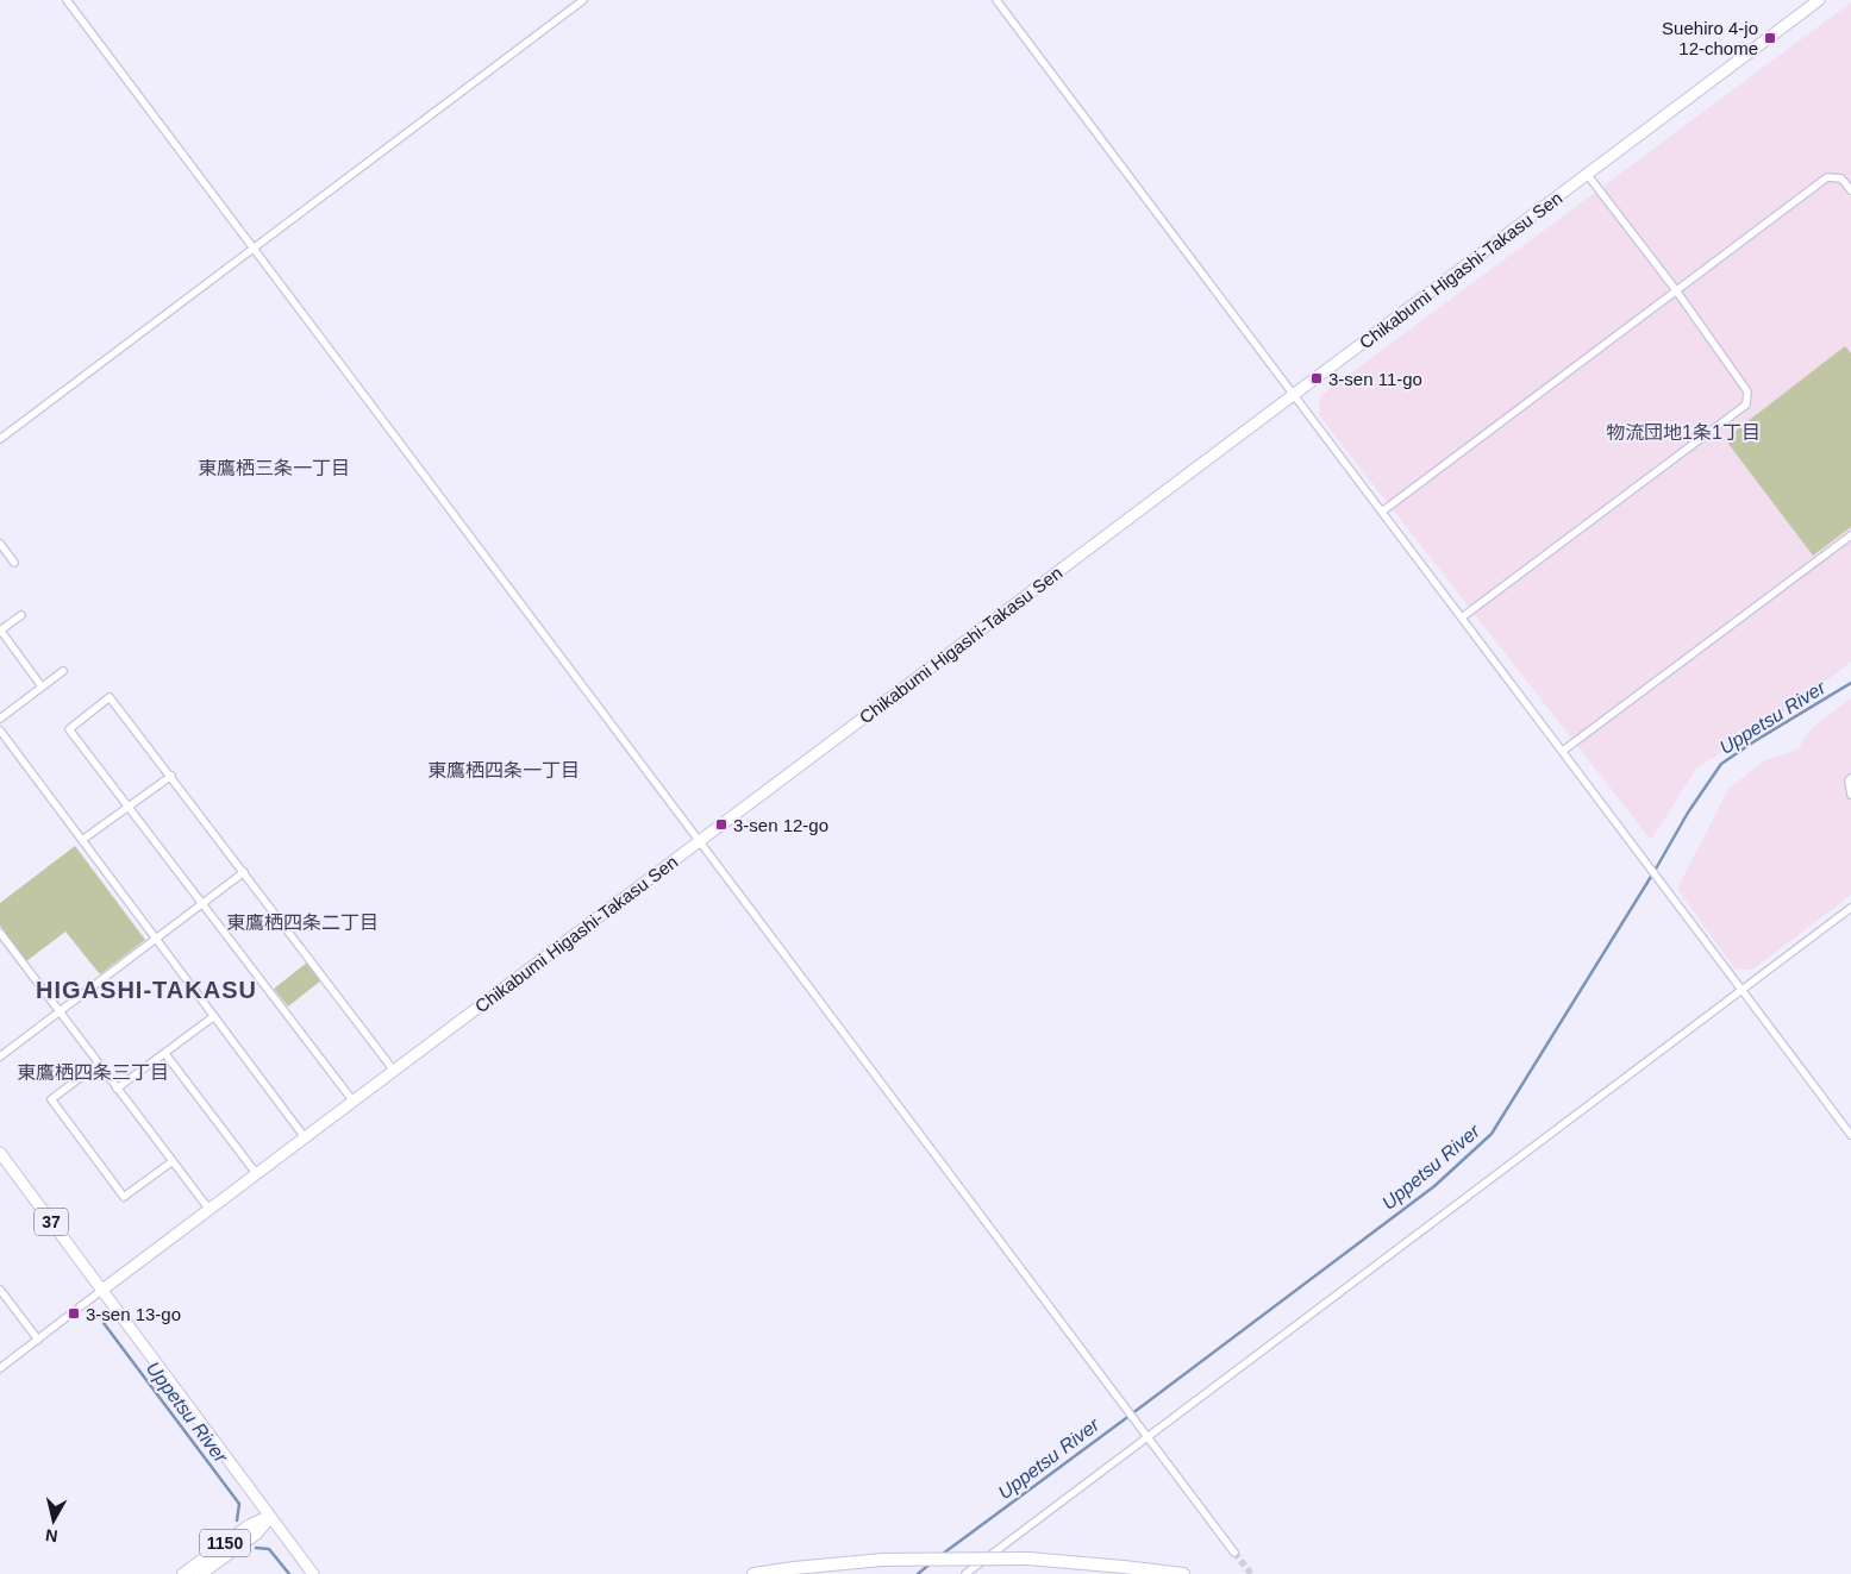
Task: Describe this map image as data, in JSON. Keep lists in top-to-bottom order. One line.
{"streets":{"highway":["1150"],"street":["Chikabumi Higashi-Takasu Sen","37"]},"crossings":[["Chikabumi Higashi-Takasu Sen","37"],["37","1150"]],"districts":["物流団地1条1丁目","東鷹栖三条一丁目","東鷹栖四条一丁目","東鷹栖四条二丁目","HIGASHI-TAKASU","東鷹栖四条三丁目"],"water":["Uppetsu River"],"places":{"transit":["Suehiro 4-jo 12-chome","3-sen 11-go","3-sen 12-go","3-sen 13-go"]},"north":"bottom"}
